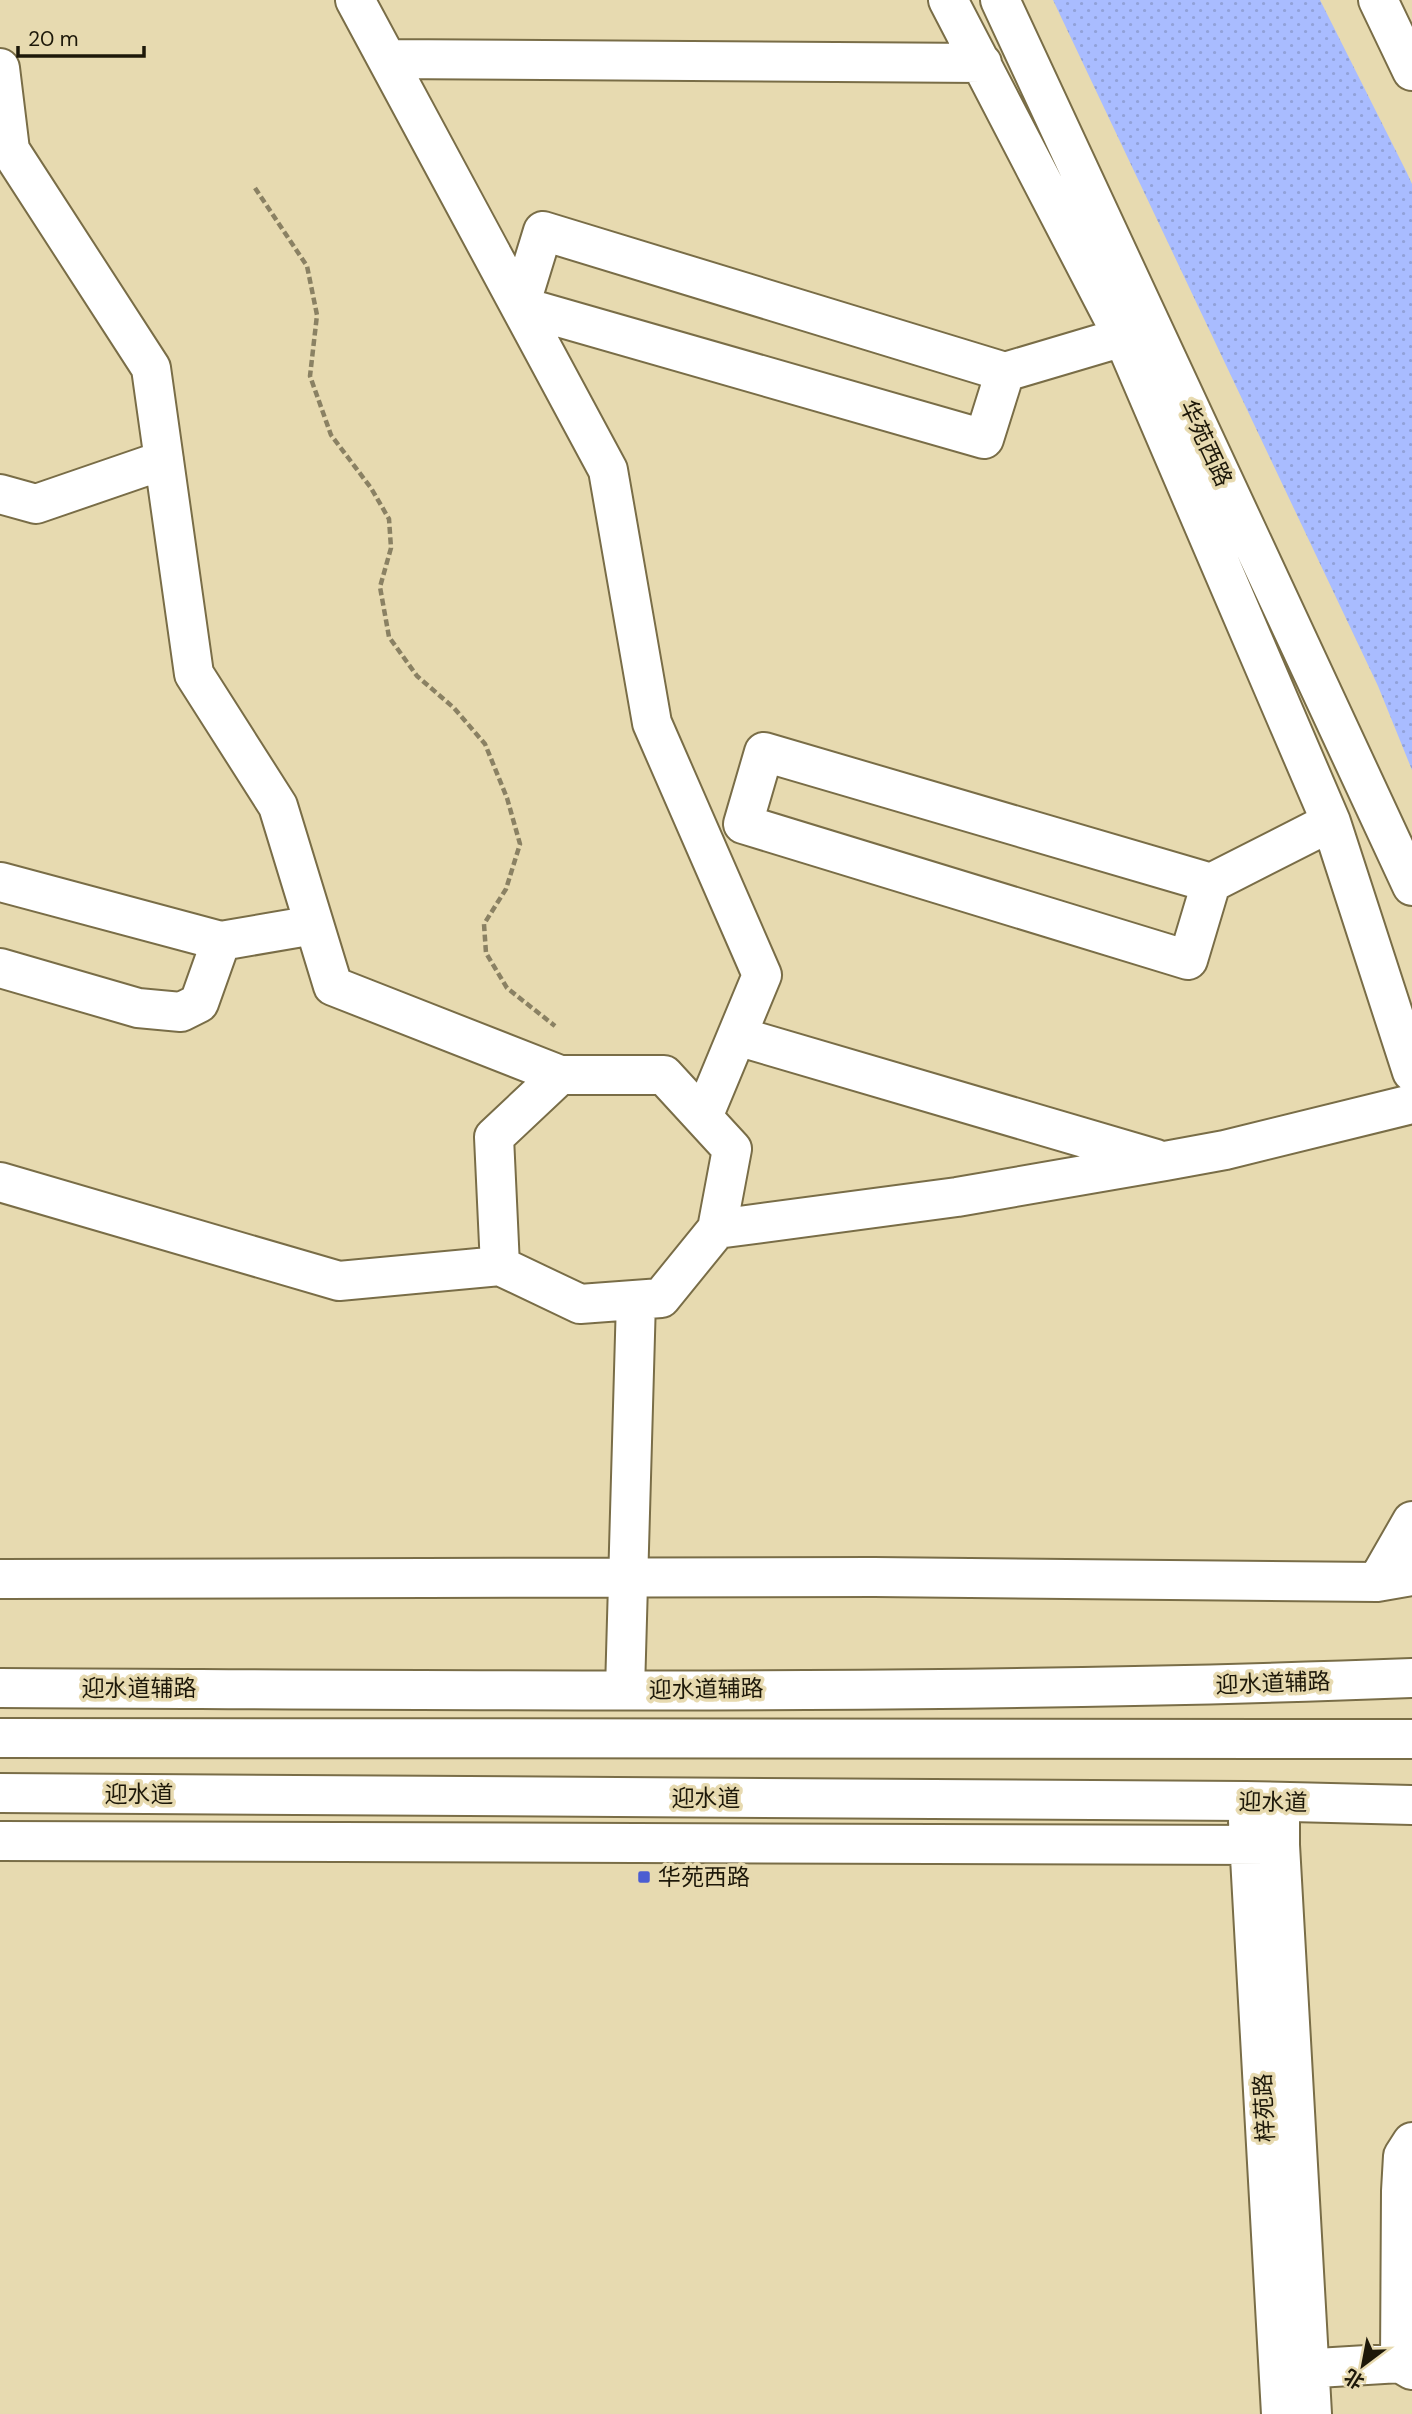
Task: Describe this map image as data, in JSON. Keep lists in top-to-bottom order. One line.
{"streets":{"main road":["华苑西路","迎水道辅路","迎水道","梓苑路"]},"crossings":[["迎水道","梓苑路"]],"places":{"transit":["华苑西路"]},"scale_bar":"20 m","north":"bottom left"}
